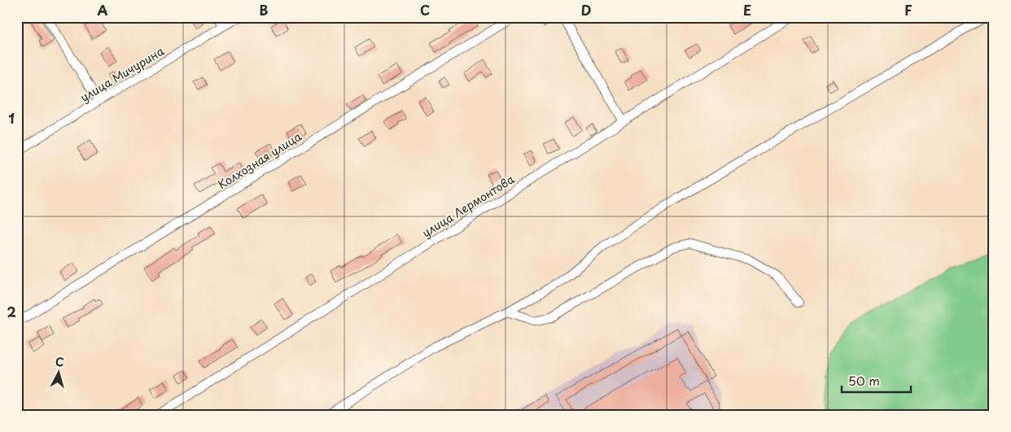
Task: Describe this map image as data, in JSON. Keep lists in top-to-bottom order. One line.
{"streets":{"street":["улица Мичурина","Колхозная улица","улица Лермонтова"]},"scale_bar":"50 m","north":"top","grid":{"columns":["A","B","C","D","E","F"],"rows":["1","2"]}}
